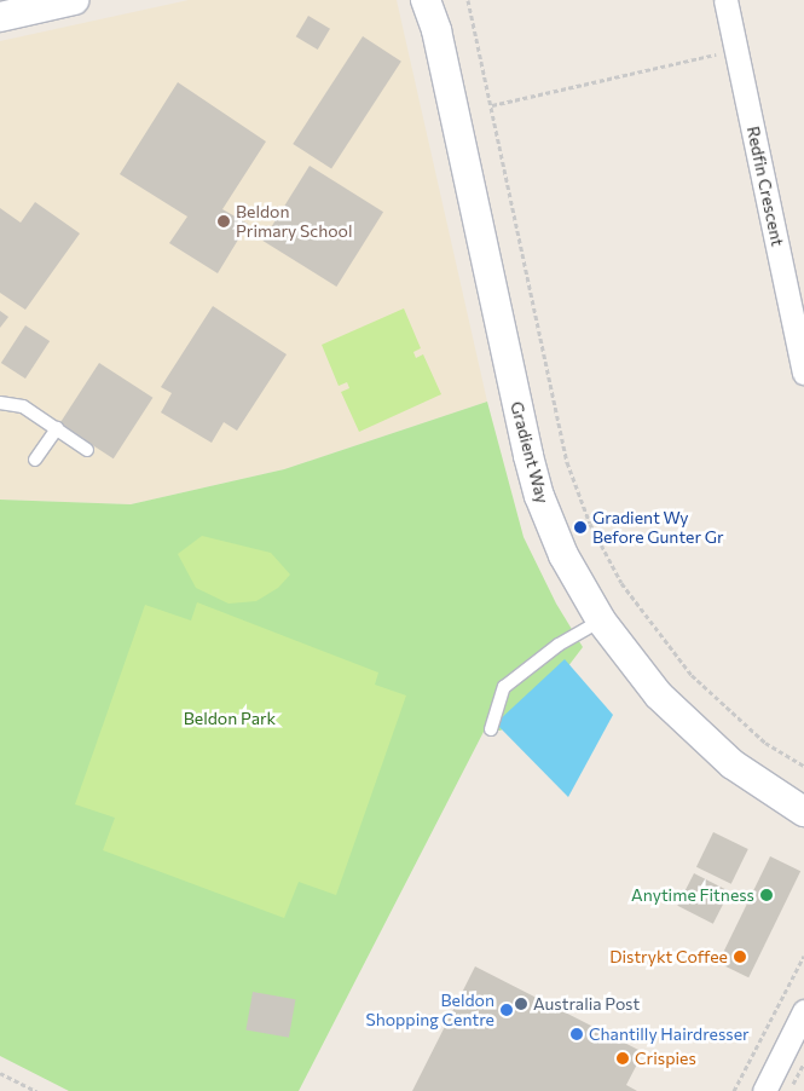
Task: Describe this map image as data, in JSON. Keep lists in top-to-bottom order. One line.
{"streets":{"street":["Redfin Crescent","Gradient Way"]},"parks":["Beldon Park"],"places":["Beldon Primary School","Gradient Wy Before Gunter Gr","Anytime Fitness","Distrykt Coffee","Australia Post","Beldon Shopping Centre","Chantilly Hairdresser","Crispies"]}
